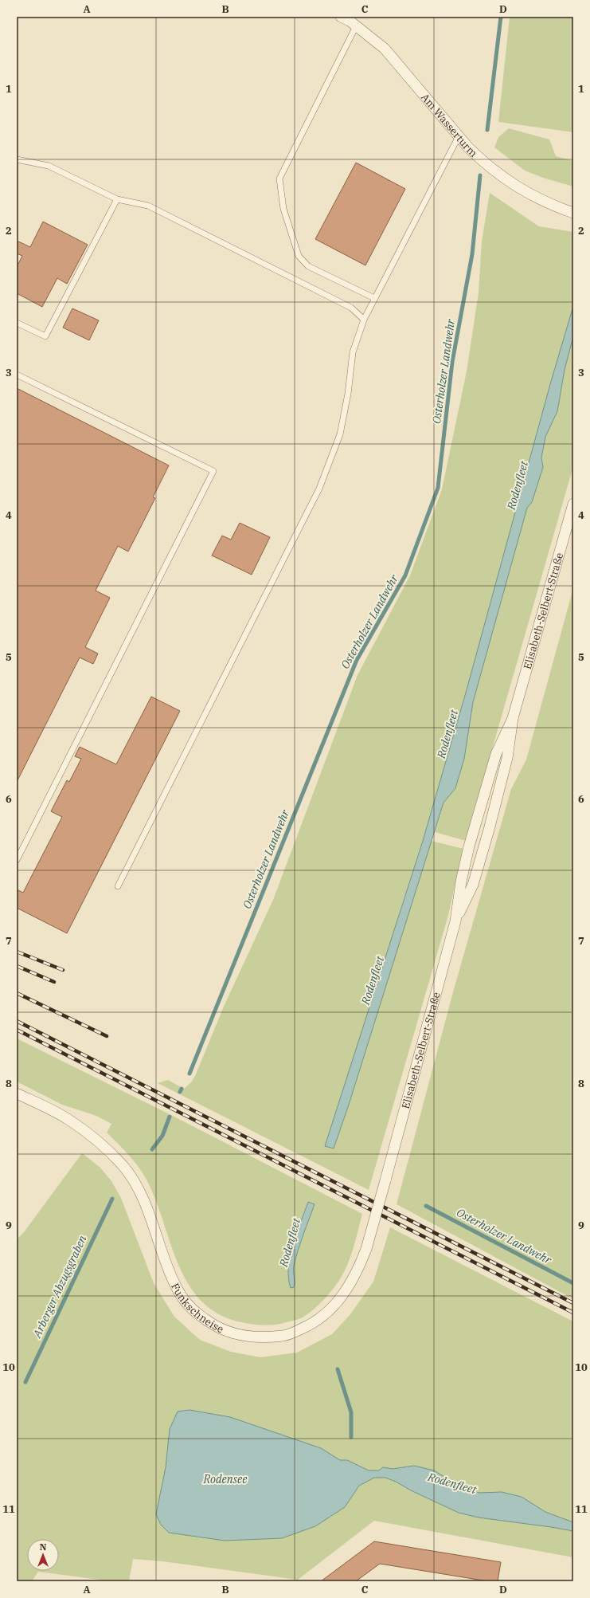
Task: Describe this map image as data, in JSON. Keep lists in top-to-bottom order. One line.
{"streets":{"street":["Am Wasserturm","Elisabeth-Selbert-Straße","Funkschneise"]},"crossings":[["Elisabeth-Selbert-Straße","Funkschneise"]],"water":["Osterholzer Landwehr","Rodenfleet","Arberger Abzugsgraben","Rodensee"],"north":"top","grid":{"columns":["A","B","C","D"],"rows":["1","2","3","4","5","6","7","8","9","10","11"]}}
